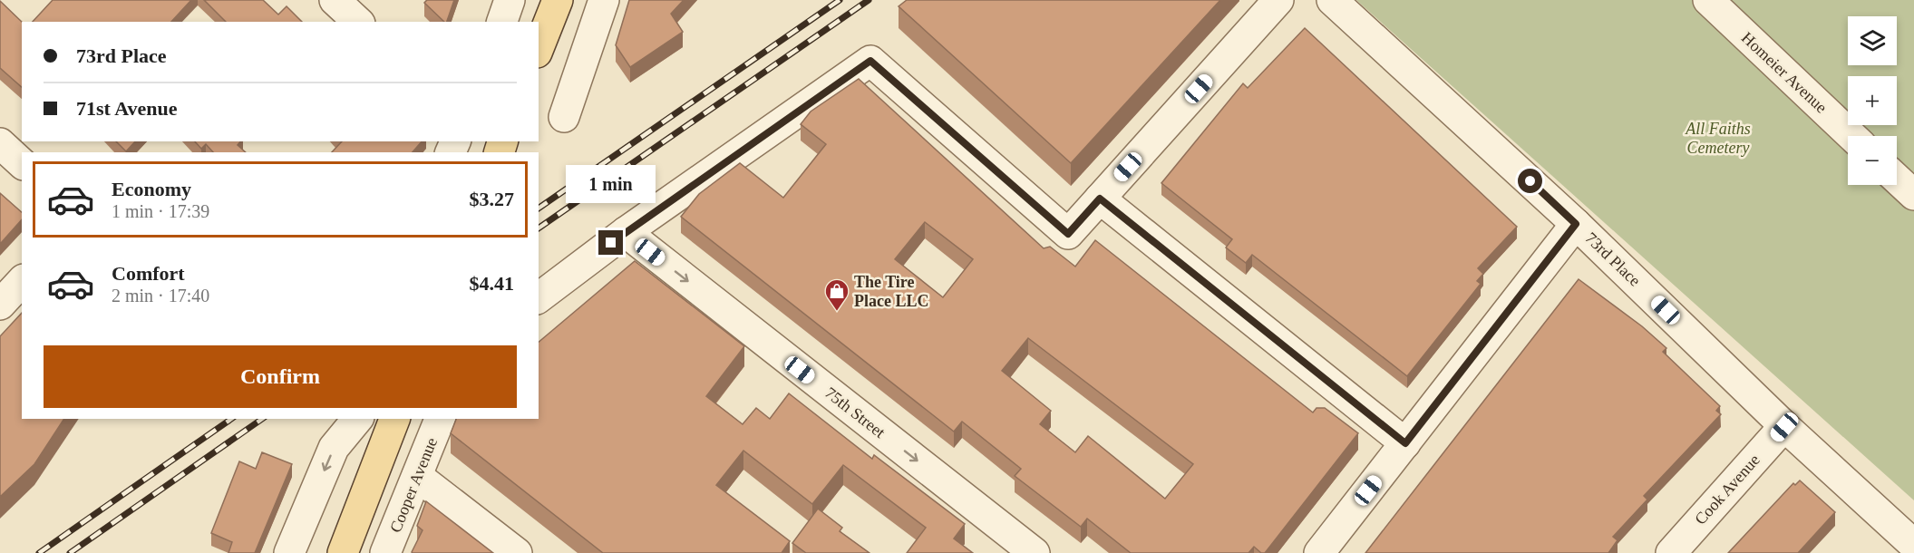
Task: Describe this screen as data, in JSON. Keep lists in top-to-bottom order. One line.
{"streets":{"street":["Homeier Avenue","73rd Place","75th Street","Cooper Avenue","Cook Avenue"]},"crossings":[["73rd Place","Cook Avenue"]],"one_way":["75th Street"],"parks":["All Faiths Cemetery"],"places":{"shop":["The Tire Place LLC"]},"page":{"map_buttons":["+","−"],"banner":["73rd Place","71st Avenue"],"list":[{"name":"Economy","note":"1 min · 17:39","value":"$3.27"},{"name":"Comfort","note":"2 min · 17:40","value":"$4.41"}],"bubble":"1 min","buttons":"Confirm"}}
